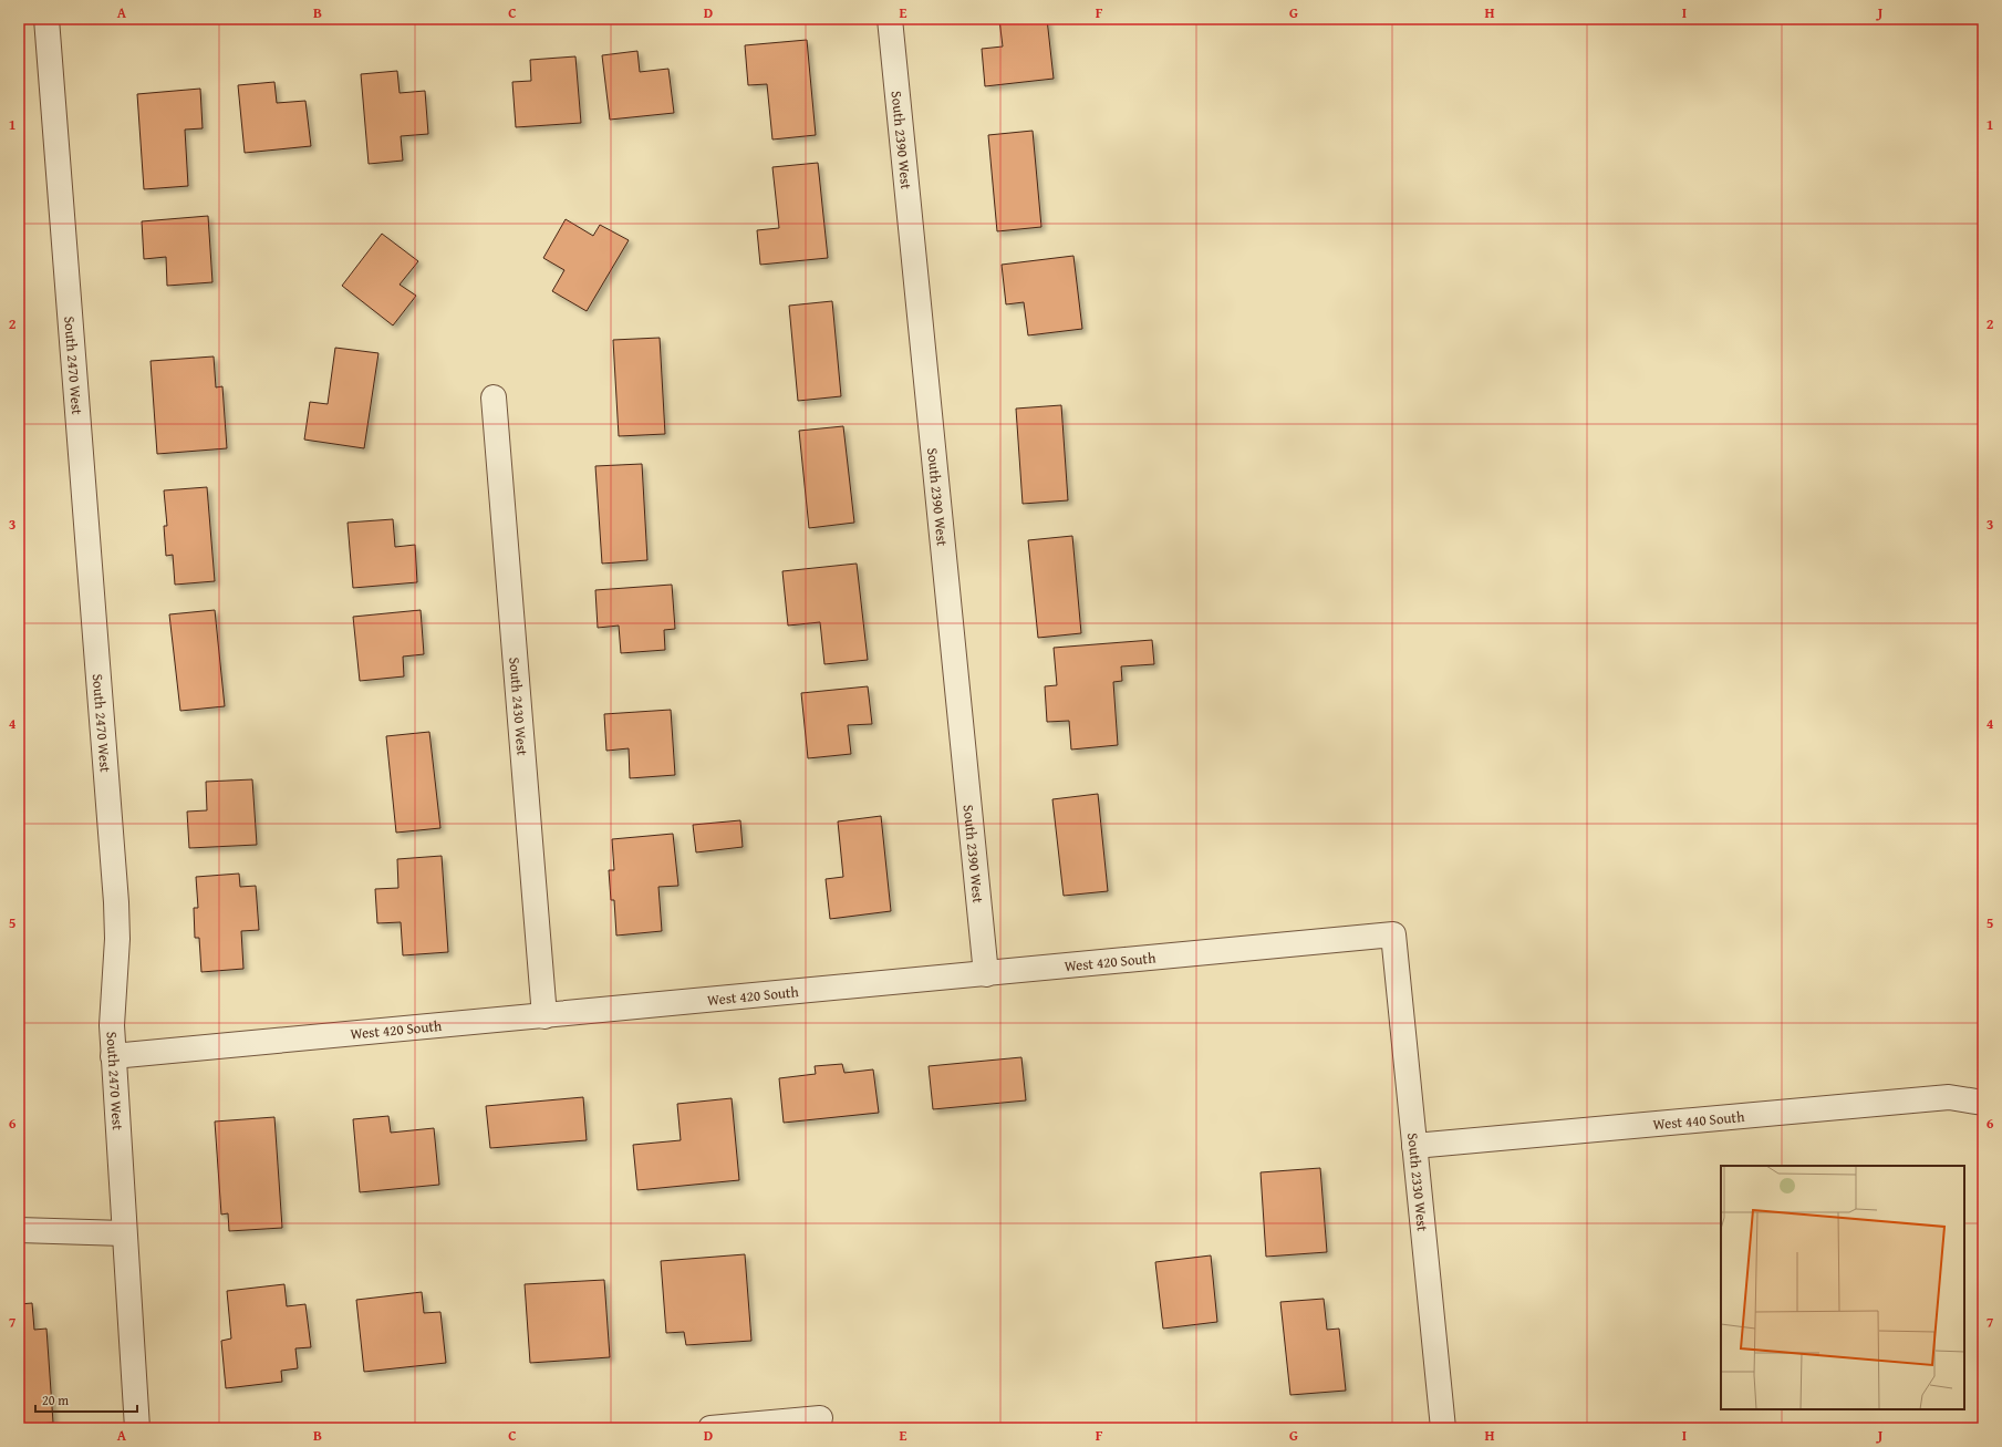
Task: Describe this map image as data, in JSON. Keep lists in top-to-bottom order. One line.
{"streets":{"street":["South 2390 West","South 2470 West","South 2430 West","West 420 South","West 440 South","South 2330 West"]},"crossings":[["South 2390 West","West 420 South"],["South 2470 West","West 420 South"],["South 2430 West","West 420 South"],["West 420 South","South 2330 West"],["West 440 South","South 2330 West"]],"scale_bar":"20 m","grid":{"columns":["A","B","C","D","E","F","G","H","I","J"],"rows":["1","2","3","4","5","6","7"]}}
